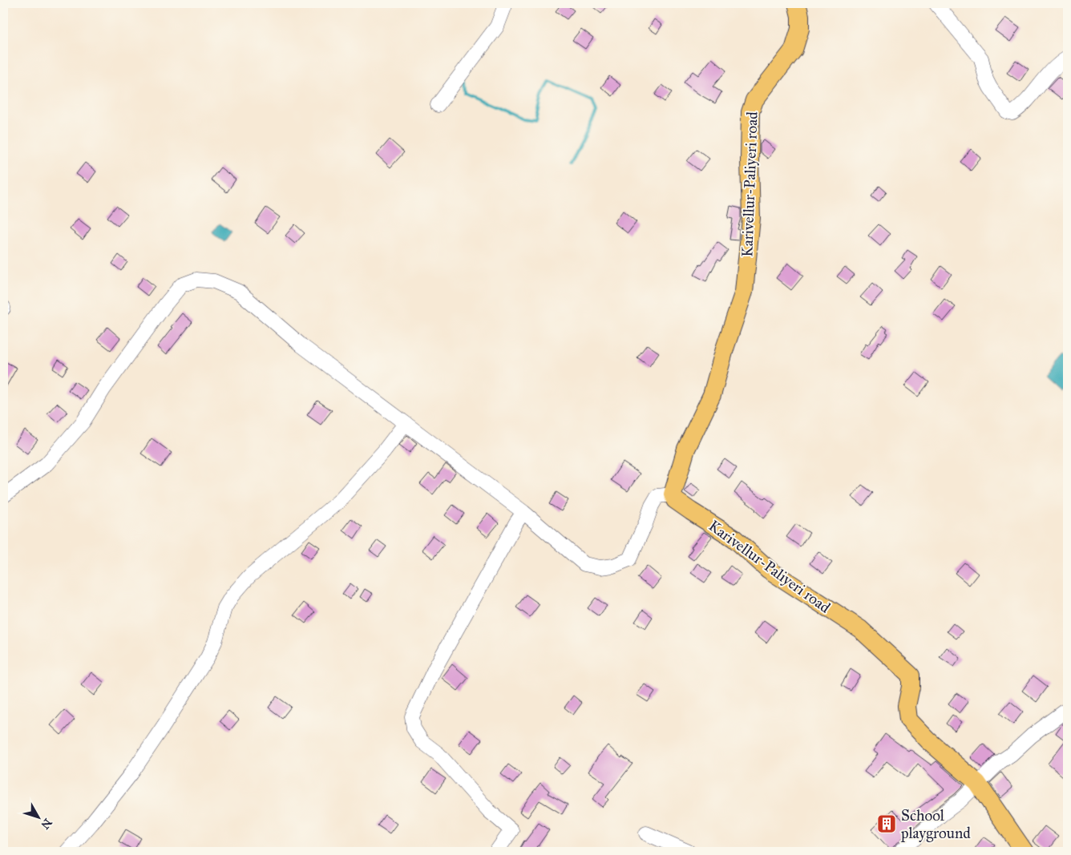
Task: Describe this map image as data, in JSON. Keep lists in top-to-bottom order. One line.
{"streets":{"main road":["Karivellur-Paliyeri road"]},"places":{"building":["School playground"]},"north":"bottom right"}
